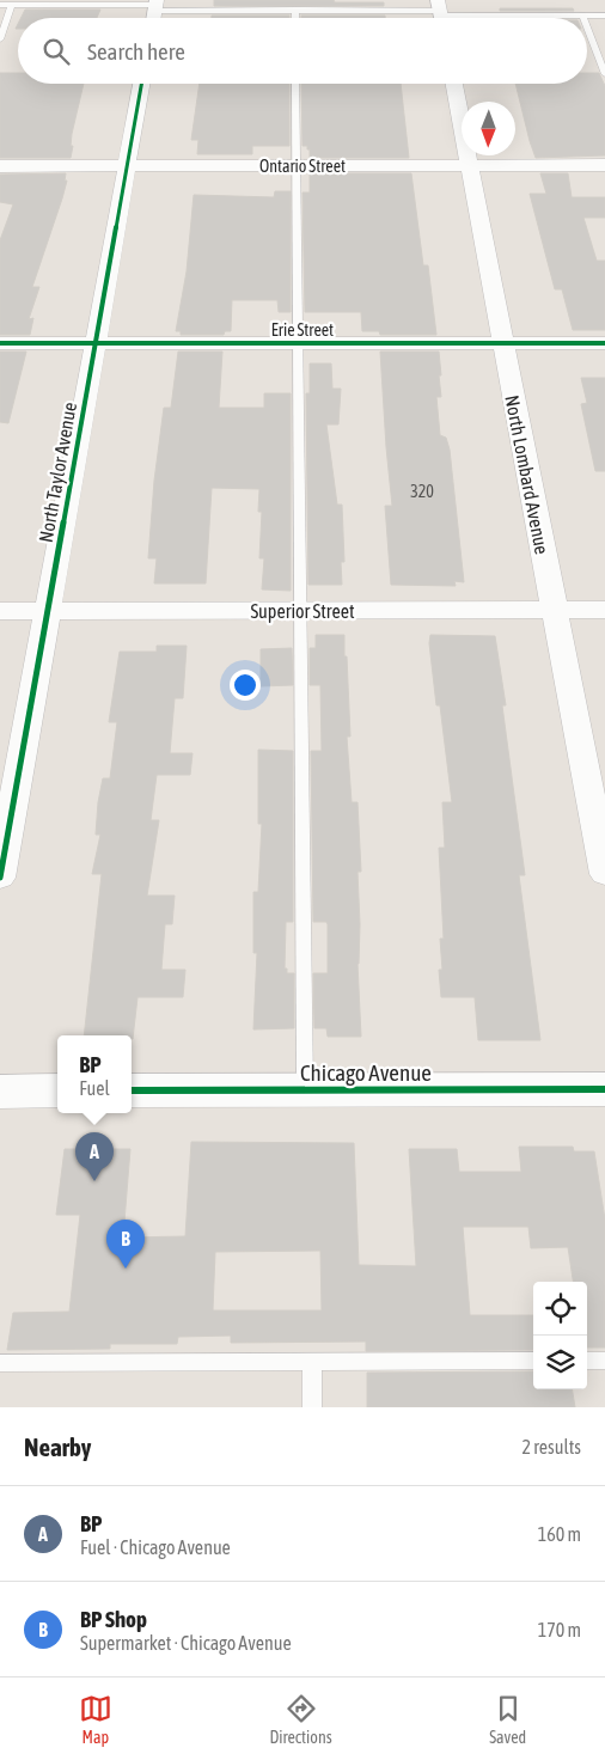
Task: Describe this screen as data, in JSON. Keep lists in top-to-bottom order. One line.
{"streets":{"main road":["Chicago Avenue"],"street":["Ontario Street","Erie Street","North Taylor Avenue","North Lombard Avenue","Superior Street"]},"crossings":[["Ontario Street","North Taylor Avenue"],["Ontario Street","North Lombard Avenue"],["Erie Street","North Taylor Avenue"],["Erie Street","North Lombard Avenue"],["North Taylor Avenue","Superior Street"],["North Lombard Avenue","Superior Street"]],"house_numbers":["320"],"north":"bottom","page":{"search":"Search here","popup":["BP","Fuel"],"pins":["A","B"],"heading":["Nearby","2 results"],"list":[{"mark":"A","name":"BP","note":"Fuel · Chicago Avenue","value":"160 m"},{"mark":"B","name":"BP Shop","note":"Supermarket · Chicago Avenue","value":"170 m"}],"nav":["Map","Directions","Saved"]}}
